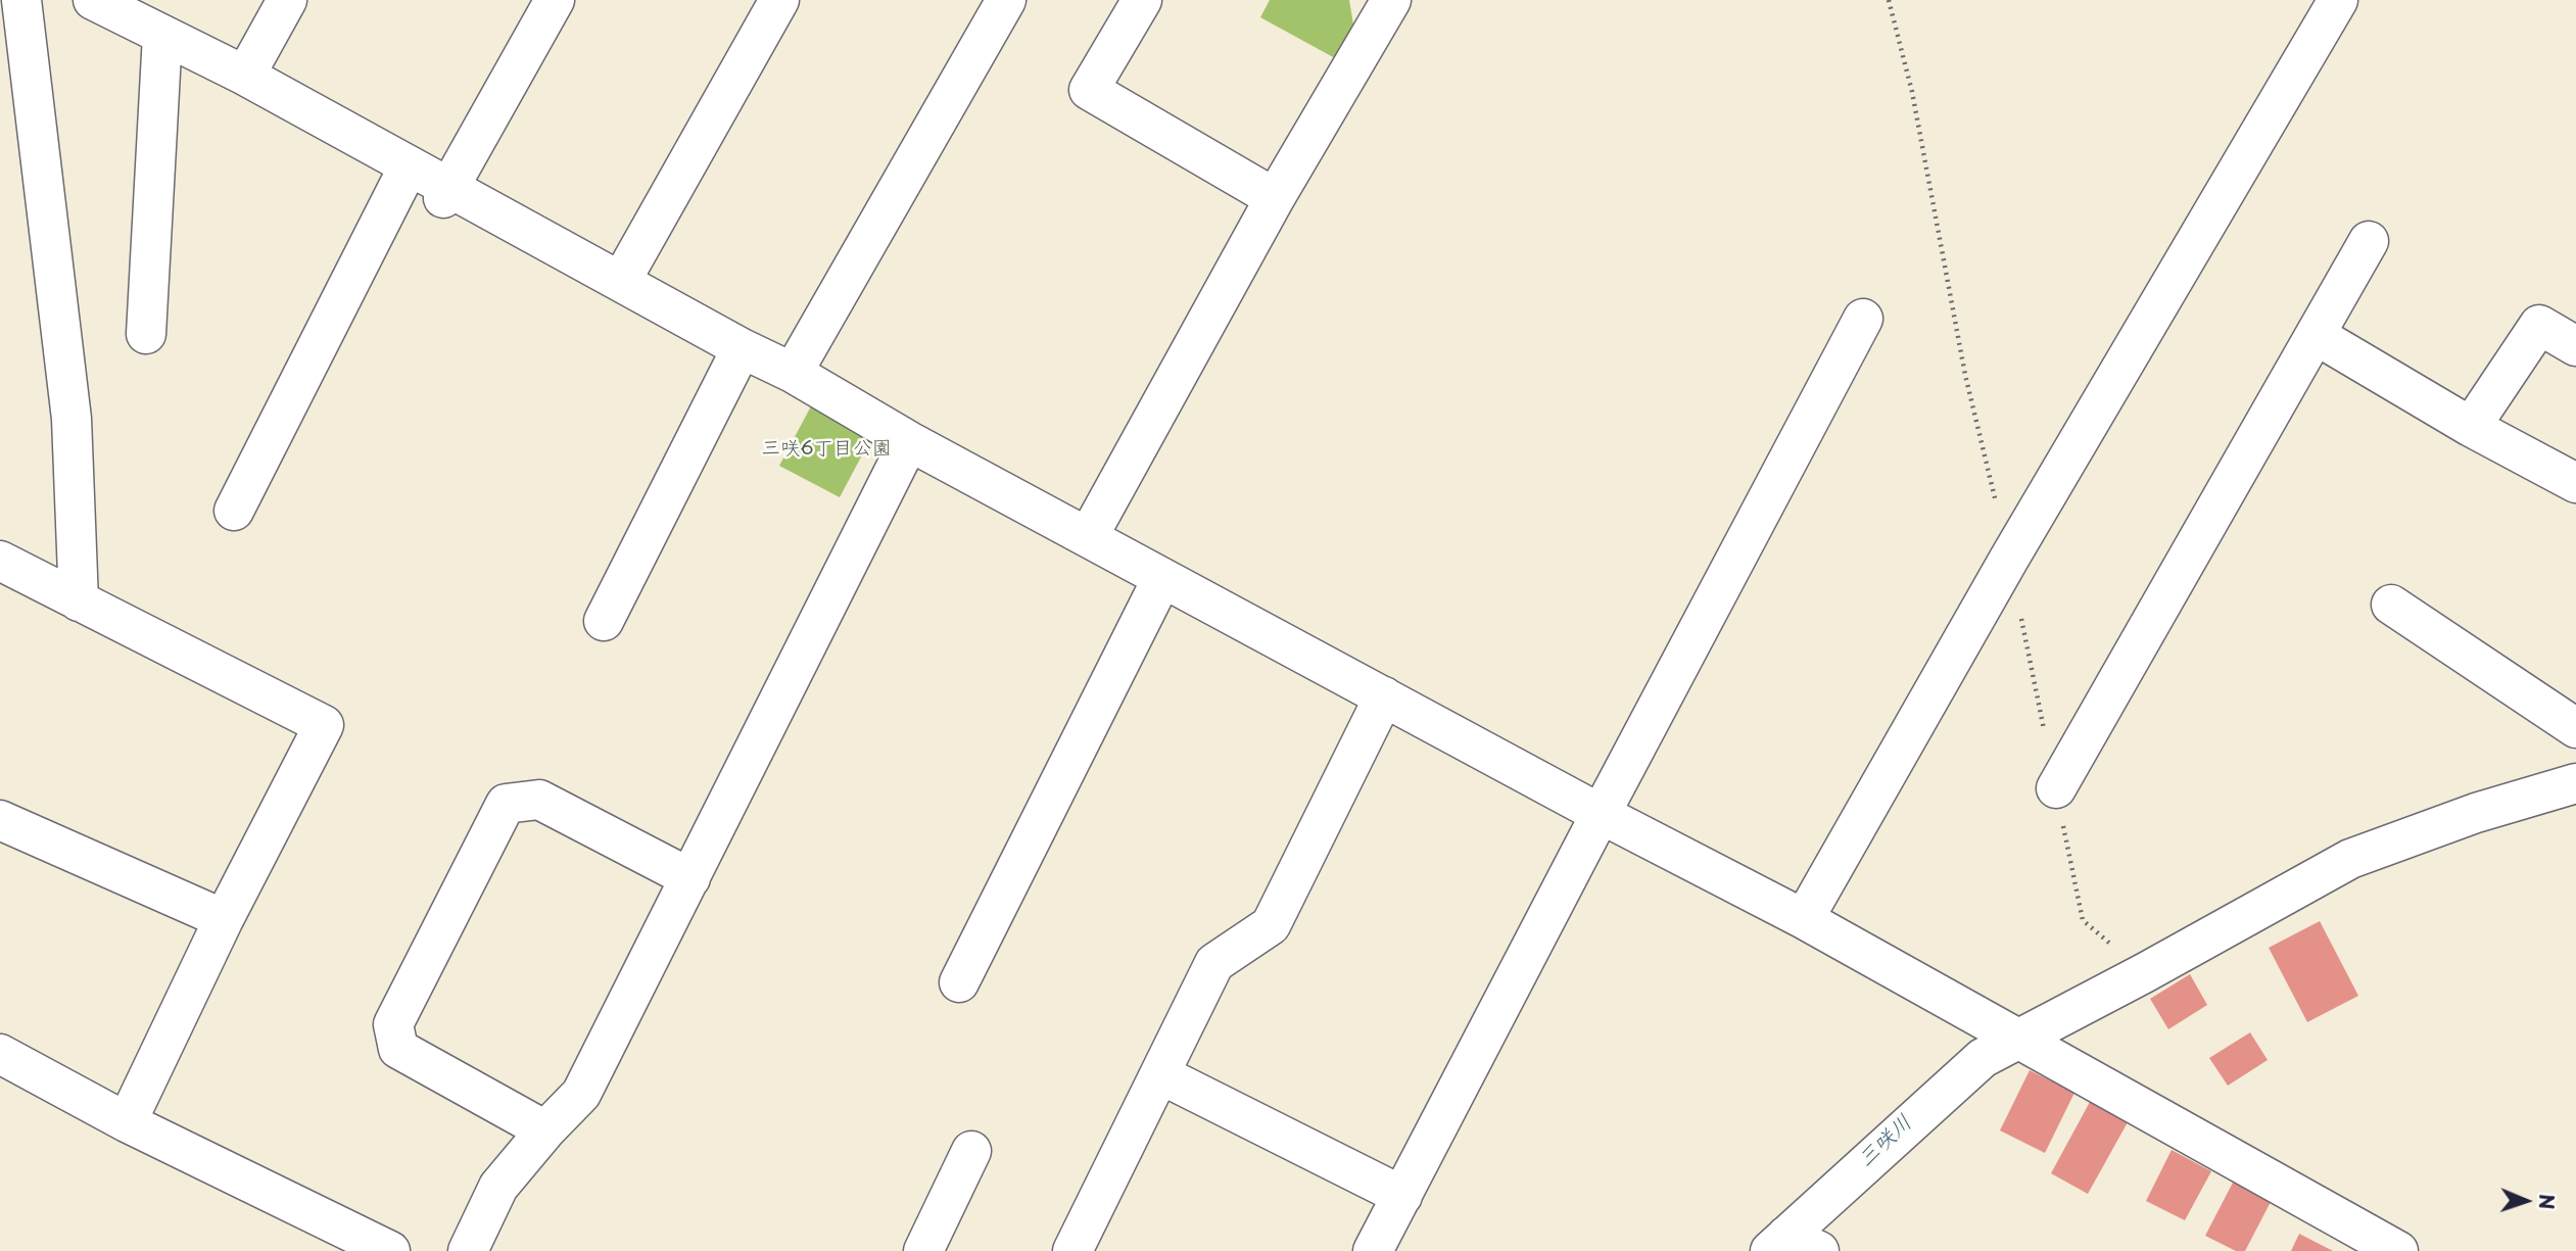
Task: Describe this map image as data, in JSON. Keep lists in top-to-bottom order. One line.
{"water":["三咲川"],"parks":["三咲6丁目公園"],"north":"right"}
